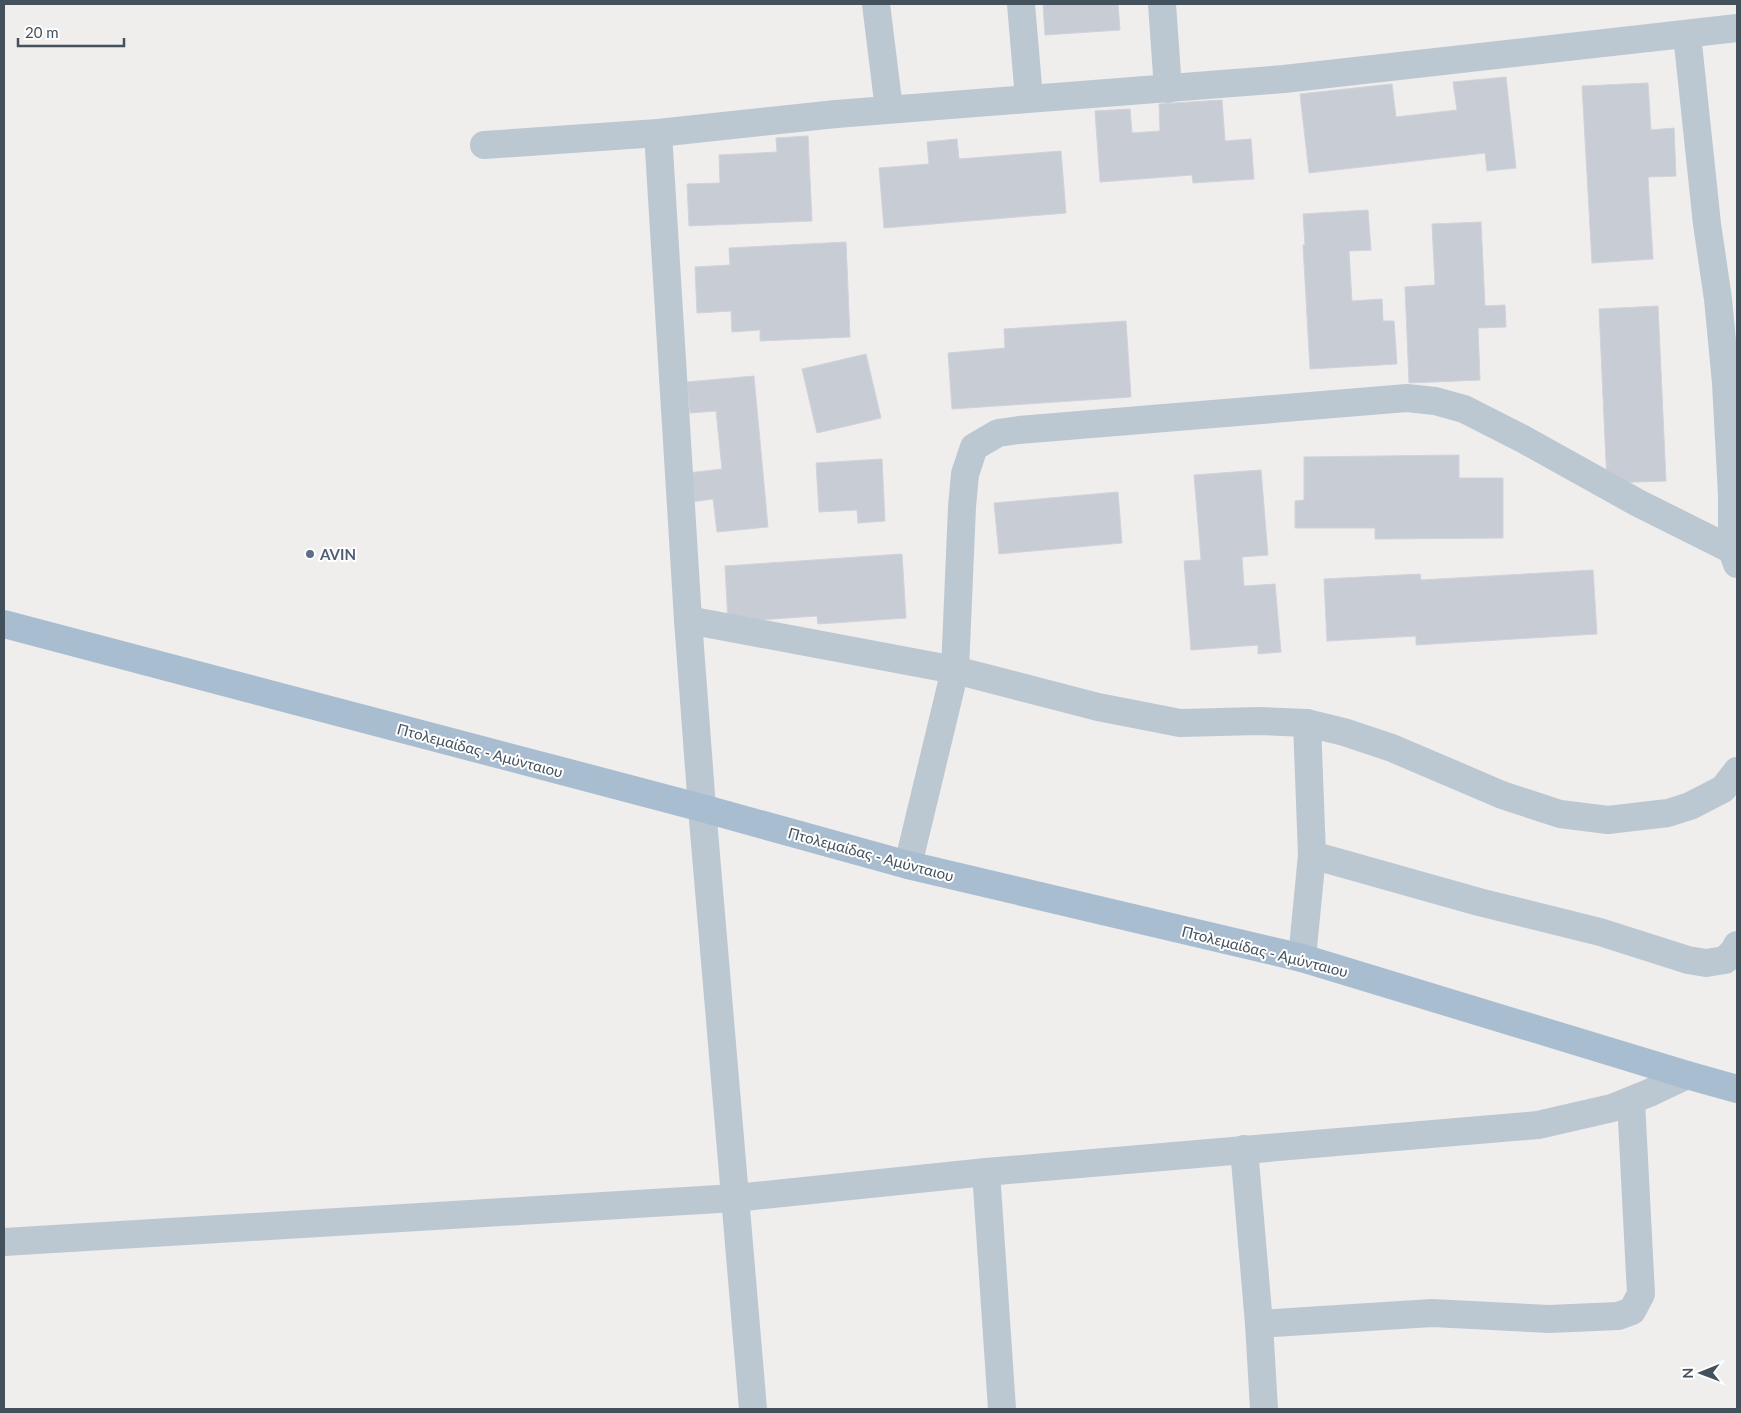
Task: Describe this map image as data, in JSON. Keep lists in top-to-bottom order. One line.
{"streets":{"main road":["Πτολεμαίδας - Αμύνταιου"]},"places":["AVIN"],"scale_bar":"20 m","north":"left"}
